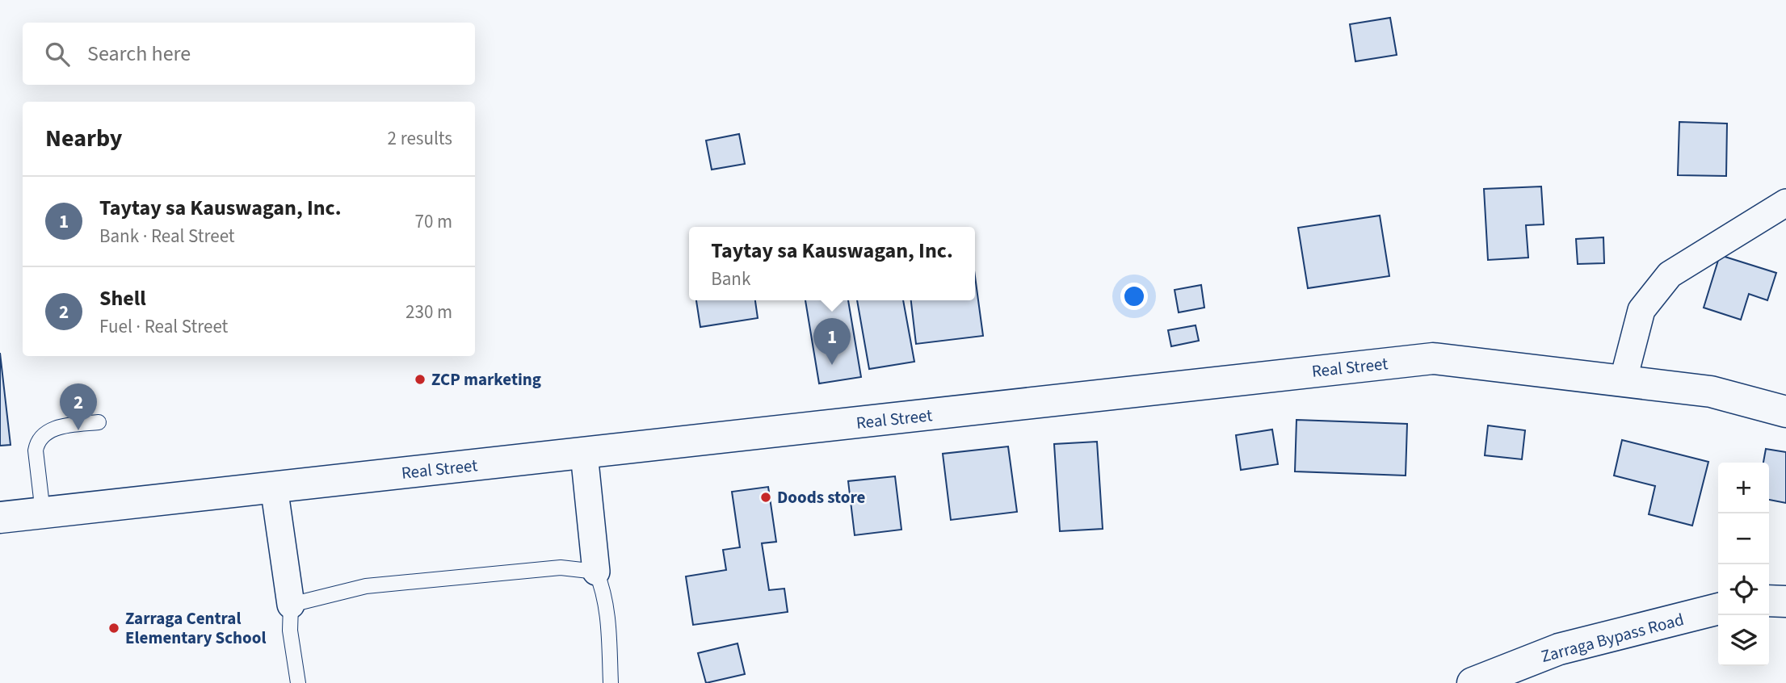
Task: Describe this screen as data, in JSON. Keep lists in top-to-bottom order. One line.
{"streets":{"main road":["Real Street","Zarraga Bypass Road"]},"places":["ZCP marketing","Doods store","Zarraga Central Elementary School"],"page":{"search":"Search here","heading":["Nearby","2 results"],"list":[{"mark":"1","name":"Taytay sa Kauswagan, Inc.","note":"Bank · Real Street","value":"70 m"},{"mark":"2","name":"Shell","note":"Fuel · Real Street","value":"230 m"}],"popup":["Taytay sa Kauswagan, Inc.","Bank"],"pins":["1","2"],"map_buttons":["+","−"]}}
